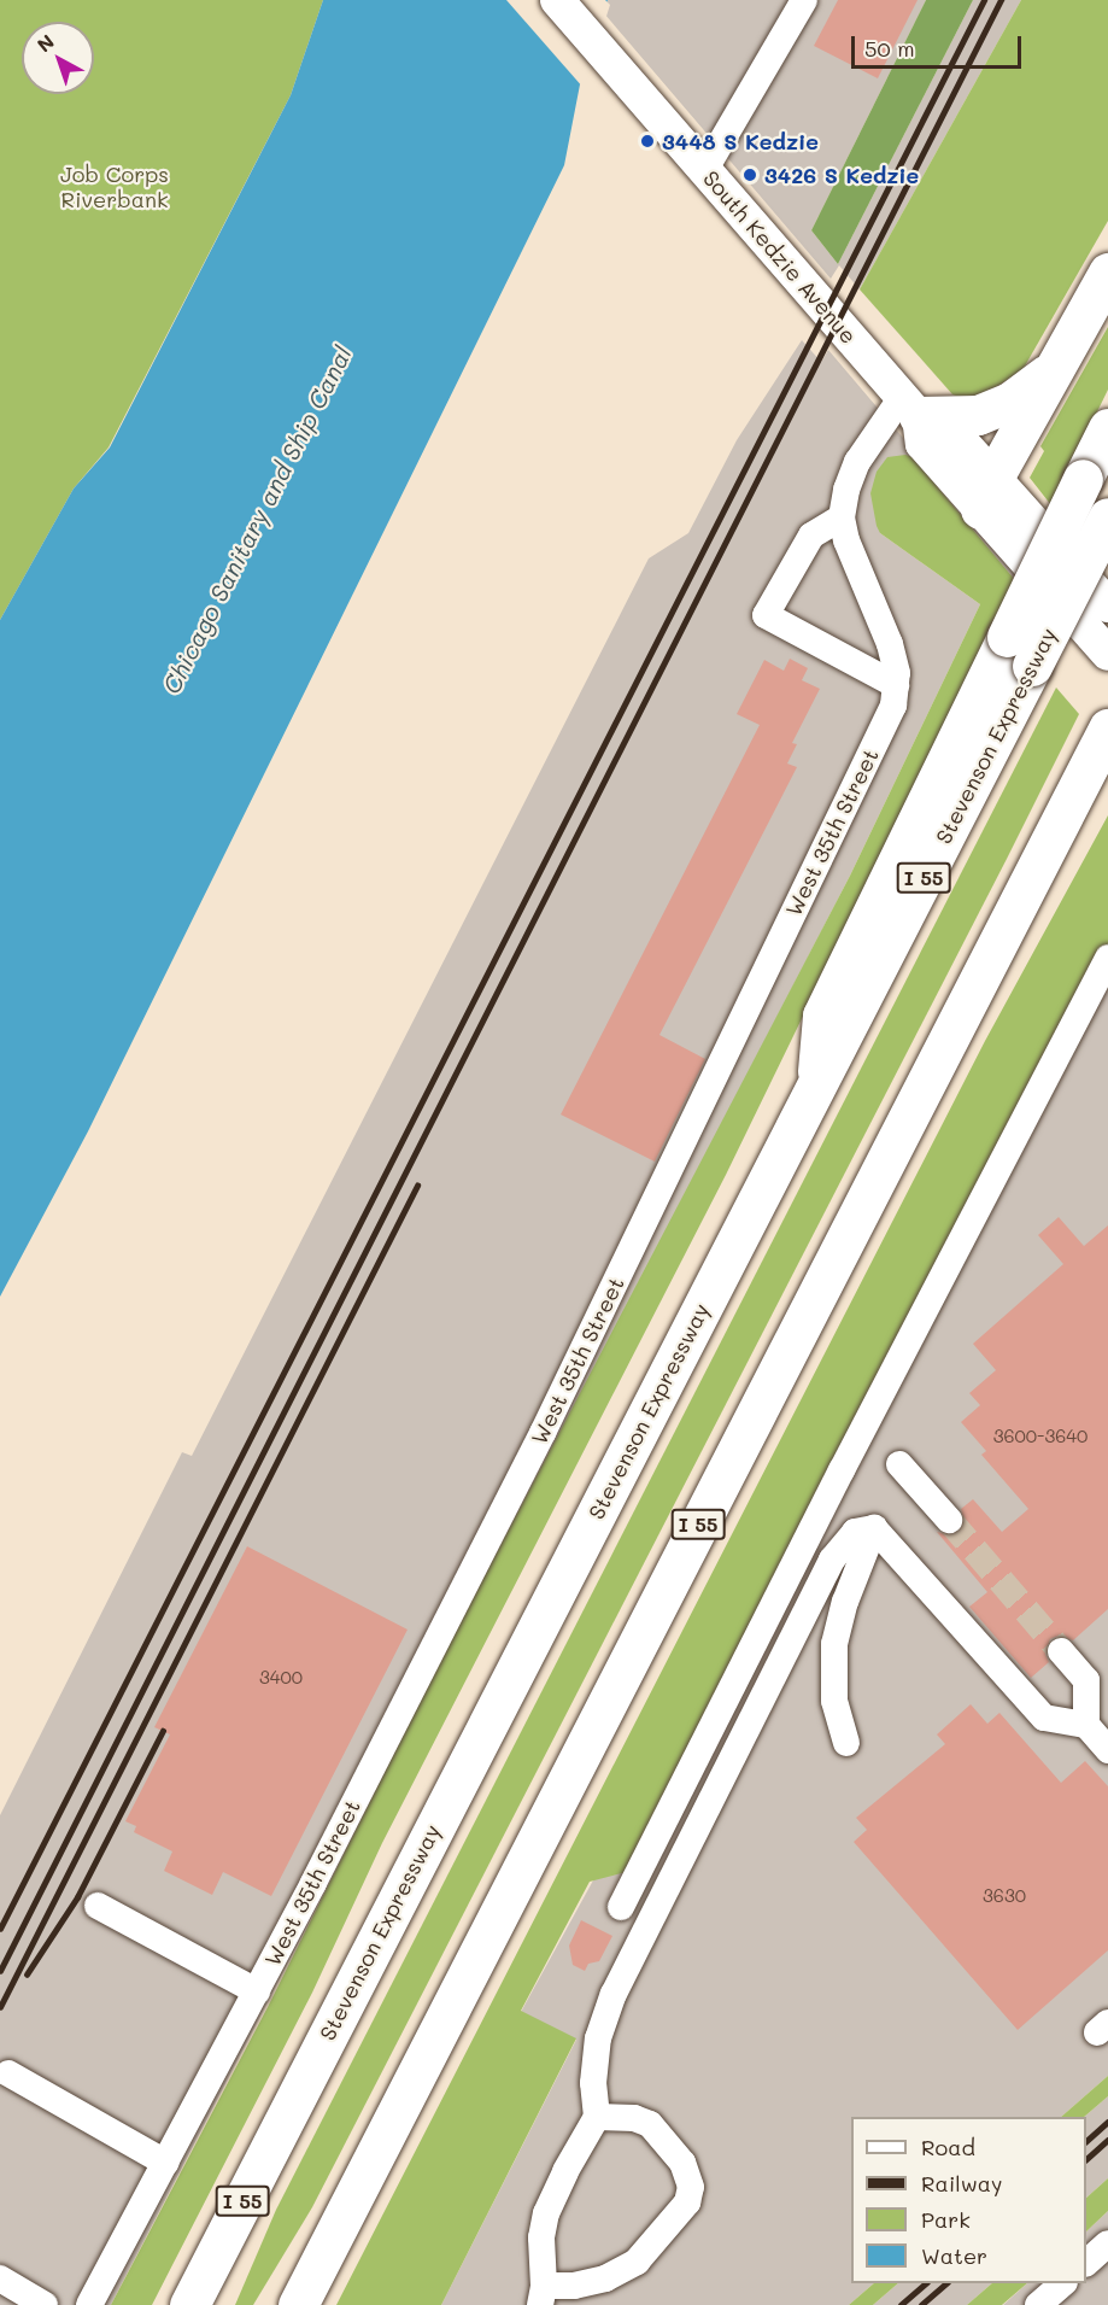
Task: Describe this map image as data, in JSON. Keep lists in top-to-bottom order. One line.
{"streets":{"highway":["Stevenson Expressway","I 55"],"main road":["South Kedzie Avenue"],"street":["West 35th Street"]},"crossings":[["South Kedzie Avenue","West 35th Street"]],"water":["Chicago Sanitary and Ship Canal"],"parks":["Job Corps Riverbank"],"places":["3448 S Kedzie","3426 S Kedzie"],"house_numbers":["3600-3640","3400","3630"],"legend":["Road","Railway","Park","Water"],"scale_bar":"50 m","north":"top left"}
